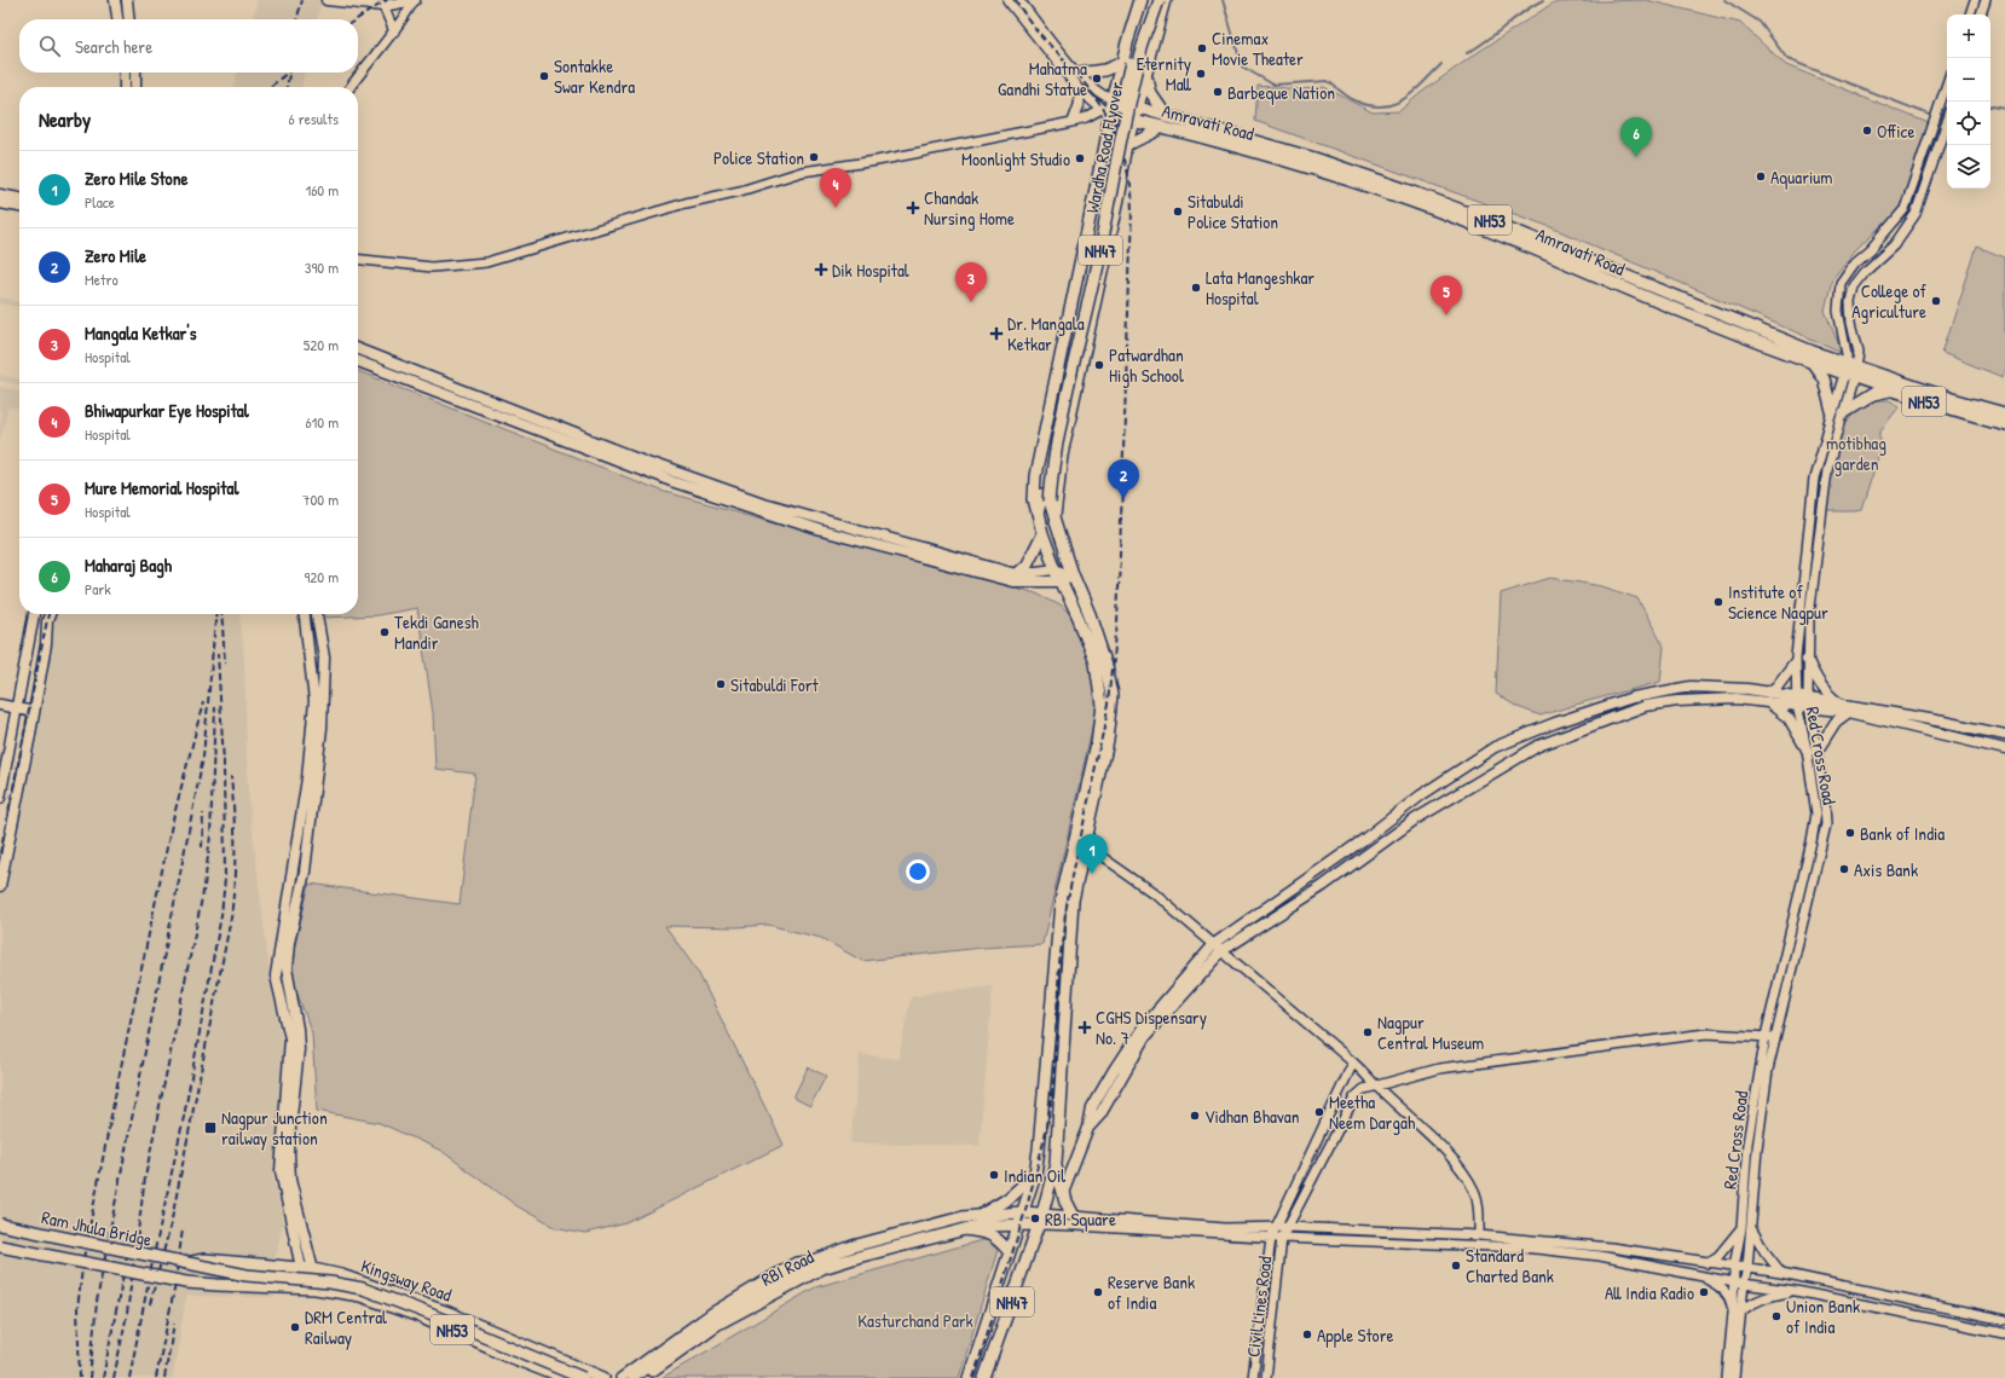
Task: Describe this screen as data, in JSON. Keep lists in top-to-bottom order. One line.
{"streets":{"main road":["Amravati Road","Wardha Road Flyover","NH53","NH47","Ram Jhula Bridge","RBI Road","Kingsway Road"],"street":["Red Cross Road","Civil Lines Road"]},"crossings":[["Amravati Road","Wardha Road Flyover"],["Amravati Road","Red Cross Road"],["Wardha Road Flyover","NH47"],["NH53","Ram Jhula Bridge"],["NH47","RBI Road"],["Ram Jhula Bridge","Kingsway Road"]],"parks":["motibhag garden","Kasturchand Park"],"places":{"other":["Cinemax Movie Theater","Eternity Mall","Sontakke Swar Kendra","Mahatma Gandhi Statue","Barbeque Nation","Office","Police Station","Moonlight Studio","Aquarium","Sitabuldi Police Station","Lata Mangeshkar Hospital","College of Agriculture","Patwardhan High School","Institute of Science Nagpur","Tekdi Ganesh Mandir","Sitabuldi Fort","Bank of India","Axis Bank","Nagpur Central Museum","Meetha Neem Dargah","Vidhan Bhavan","Indian Oil","RBI Square","Standard Charted Bank","Reserve Bank of India","All India Radio","Union Bank of India","DRM Central Railway","Apple Store"],"health":["Chandak Nursing Home","Dik Hospital","Dr. Mangala Ketkar","CGHS Dispensary No. 7"],"transit":["Nagpur Junction railway station"]},"page":{"map_buttons":["+","−"],"search":"Search here","heading":["Nearby","6 results"],"pins":["6","4","3","5","2","1"],"list":[{"mark":"1","name":"Zero Mile Stone","note":"Place","value":"160 m"},{"mark":"2","name":"Zero Mile","note":"Metro","value":"390 m"},{"mark":"3","name":"Mangala Ketkar's","note":"Hospital","value":"520 m"},{"mark":"4","name":"Bhiwapurkar Eye Hospital","note":"Hospital","value":"610 m"},{"mark":"5","name":"Mure Memorial Hospital","note":"Hospital","value":"700 m"},{"mark":"6","name":"Maharaj Bagh","note":"Park","value":"920 m"}]}}
